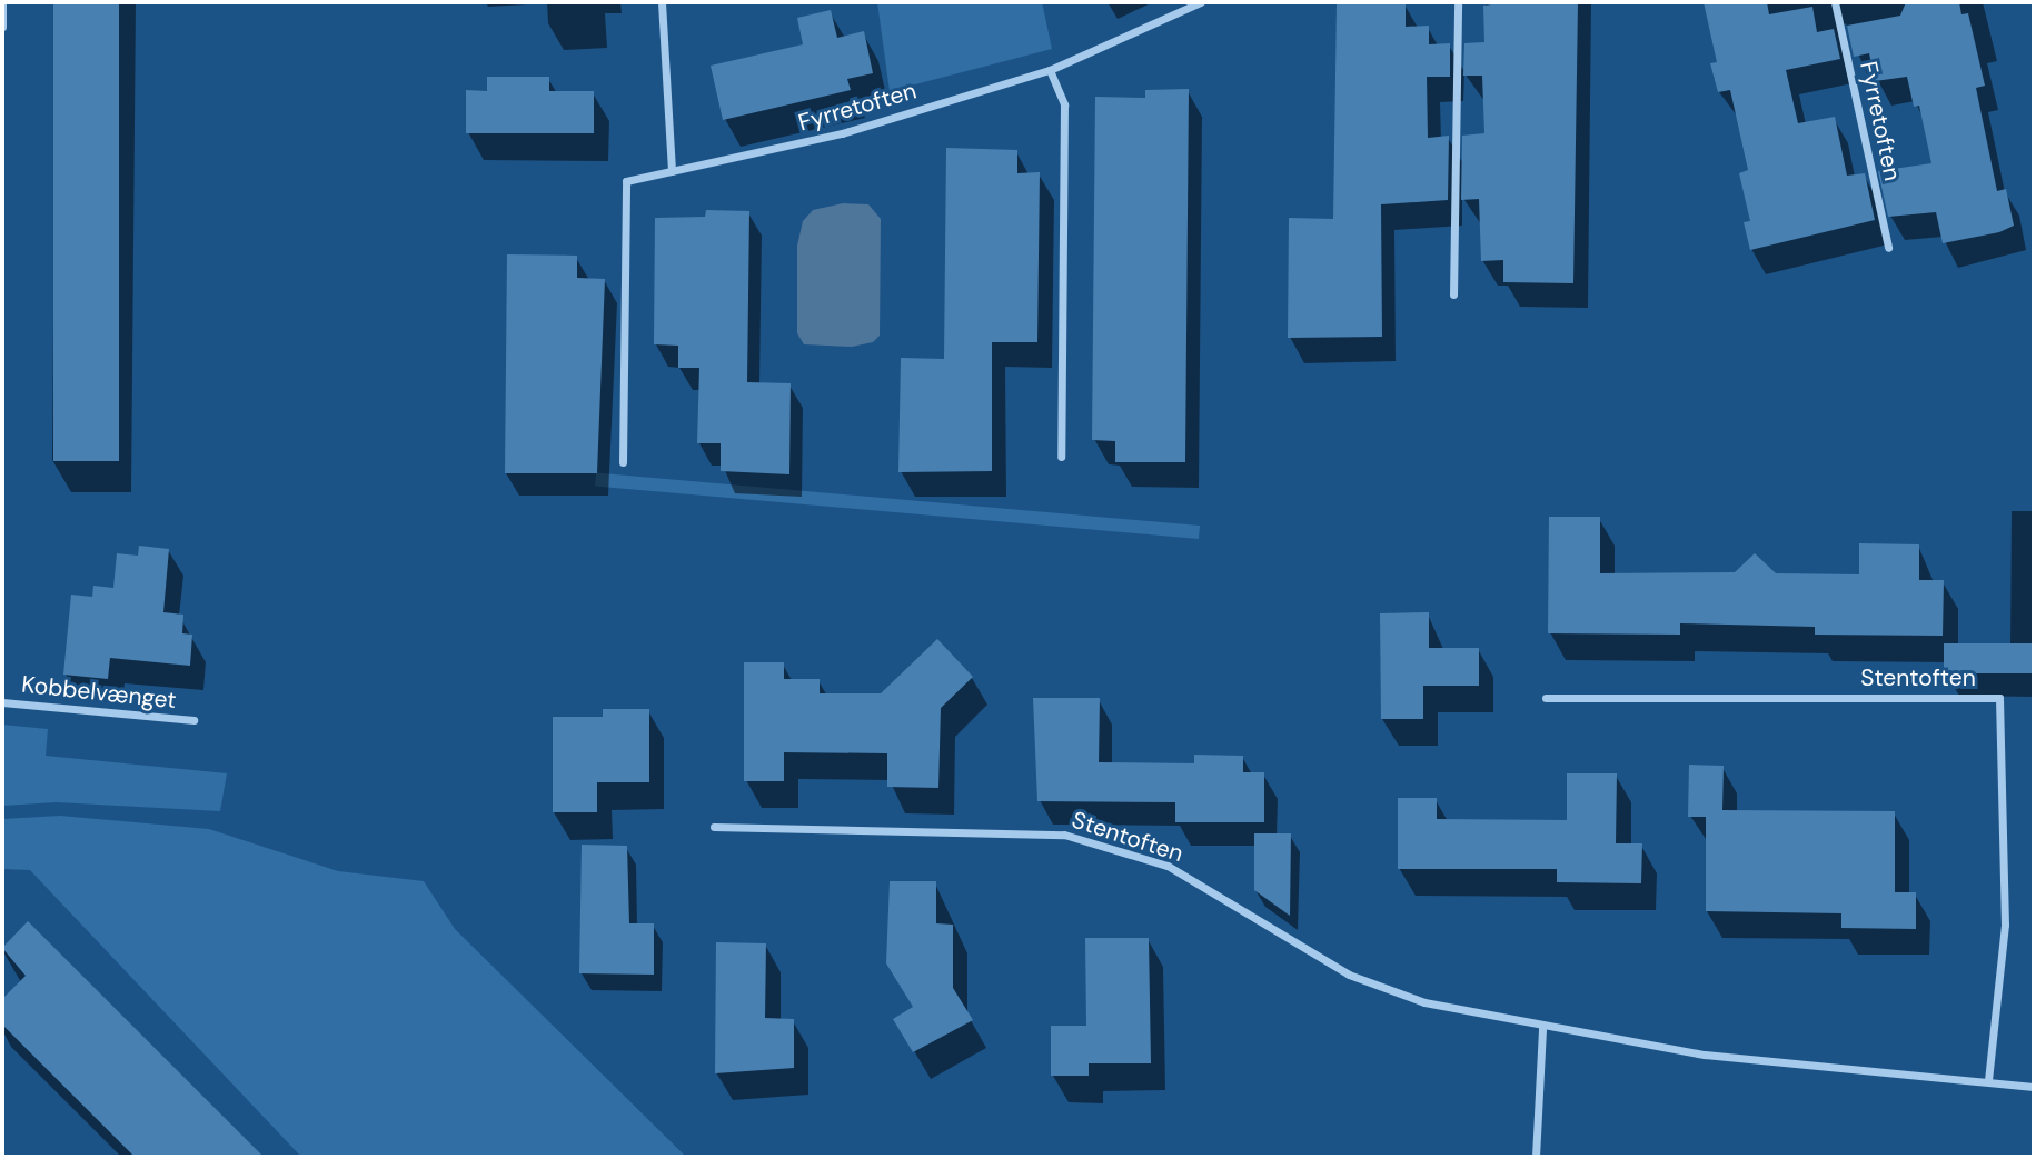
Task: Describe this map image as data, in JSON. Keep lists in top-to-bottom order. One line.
{"streets":{"street":["Fyrretoften","Stentoften","Kobbelvænget"]}}
